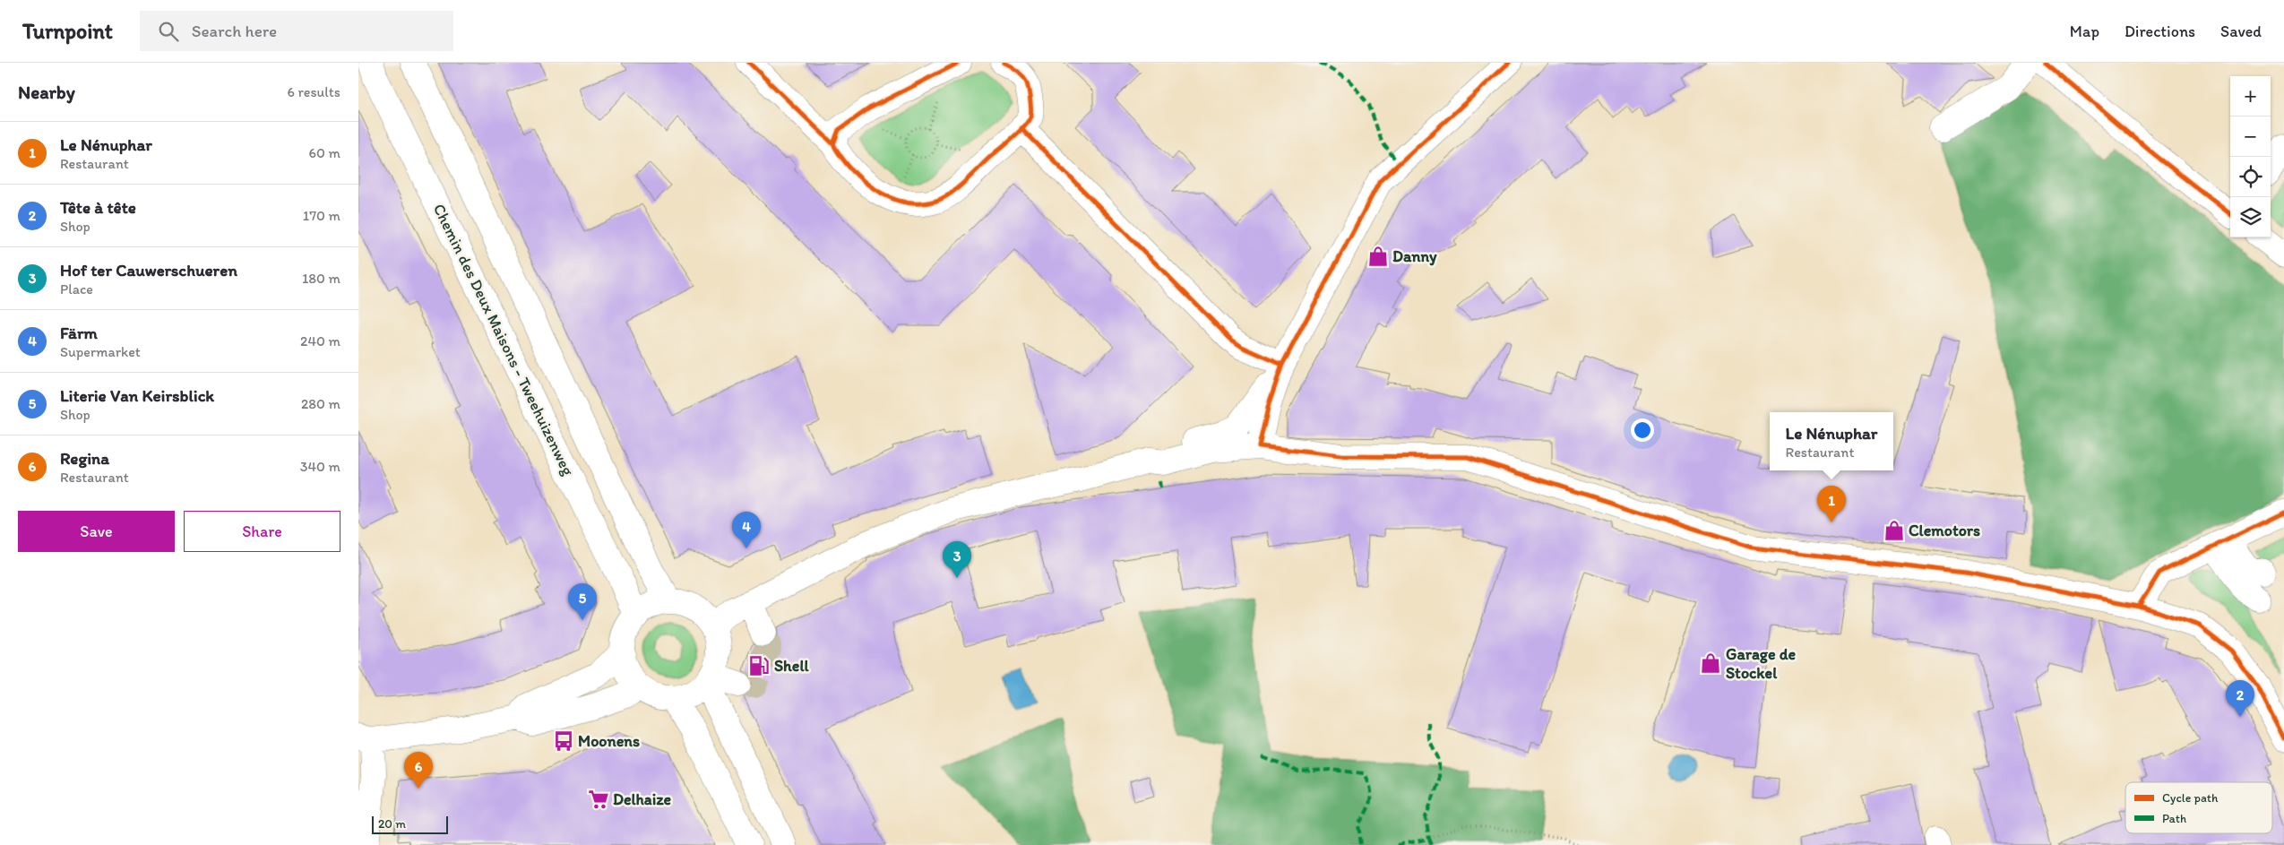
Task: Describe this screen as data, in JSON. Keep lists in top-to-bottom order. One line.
{"streets":{"street":["Chemin des Deux Maisons - Tweehuizenweg"]},"places":{"shop":["Danny","Clemotors","Garage de Stockel"],"fuel station":["Shell"],"bus stop":["Moonens"],"supermarket":["Delhaize"]},"legend":["Cycle path","Path"],"scale_bar":"20 m","page":{"header":"Turnpoint","search":"Search here","nav":["Map","Directions","Saved"],"heading":["Nearby","6 results"],"map_buttons":["+","−"],"list":[{"mark":"1","name":"Le Nénuphar","note":"Restaurant","value":"60 m"},{"mark":"2","name":"Tête à tête","note":"Shop","value":"170 m"},{"mark":"3","name":"Hof ter Cauwerschueren","note":"Place","value":"180 m"},{"mark":"4","name":"Färm","note":"Supermarket","value":"240 m"},{"mark":"5","name":"Literie Van Keirsblick","note":"Shop","value":"280 m"},{"mark":"6","name":"Regina","note":"Restaurant","value":"340 m"}],"popup":["Le Nénuphar","Restaurant"],"pins":["1","4","3","5","2","6"],"buttons":["Save","Share"],"scale":"20 m"}}
